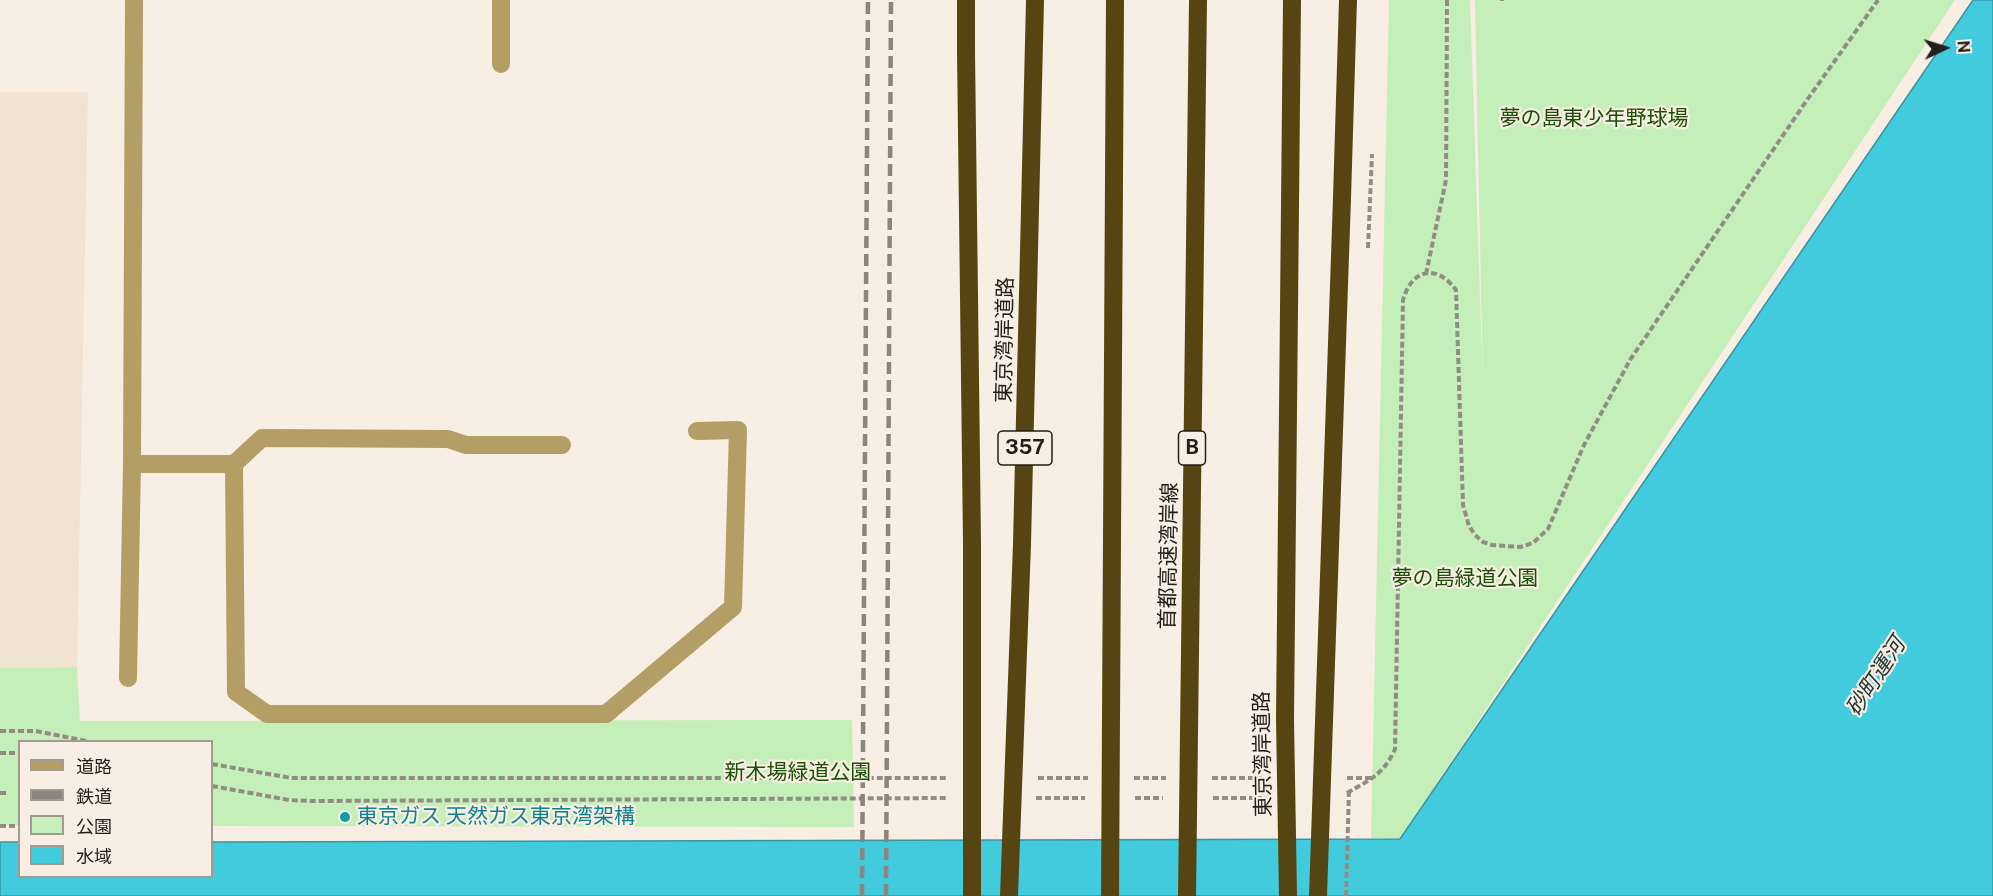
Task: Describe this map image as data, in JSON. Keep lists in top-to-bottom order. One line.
{"streets":{"highway":["東京湾岸道路","357","B","首都高速湾岸線"]},"water":["砂町運河"],"parks":["夢の島東少年野球場","夢の島緑道公園","新木場緑道公園"],"places":["東京ガス 天然ガス東京湾架構"],"legend":["道路","鉄道","公園","水域"],"north":"right"}
